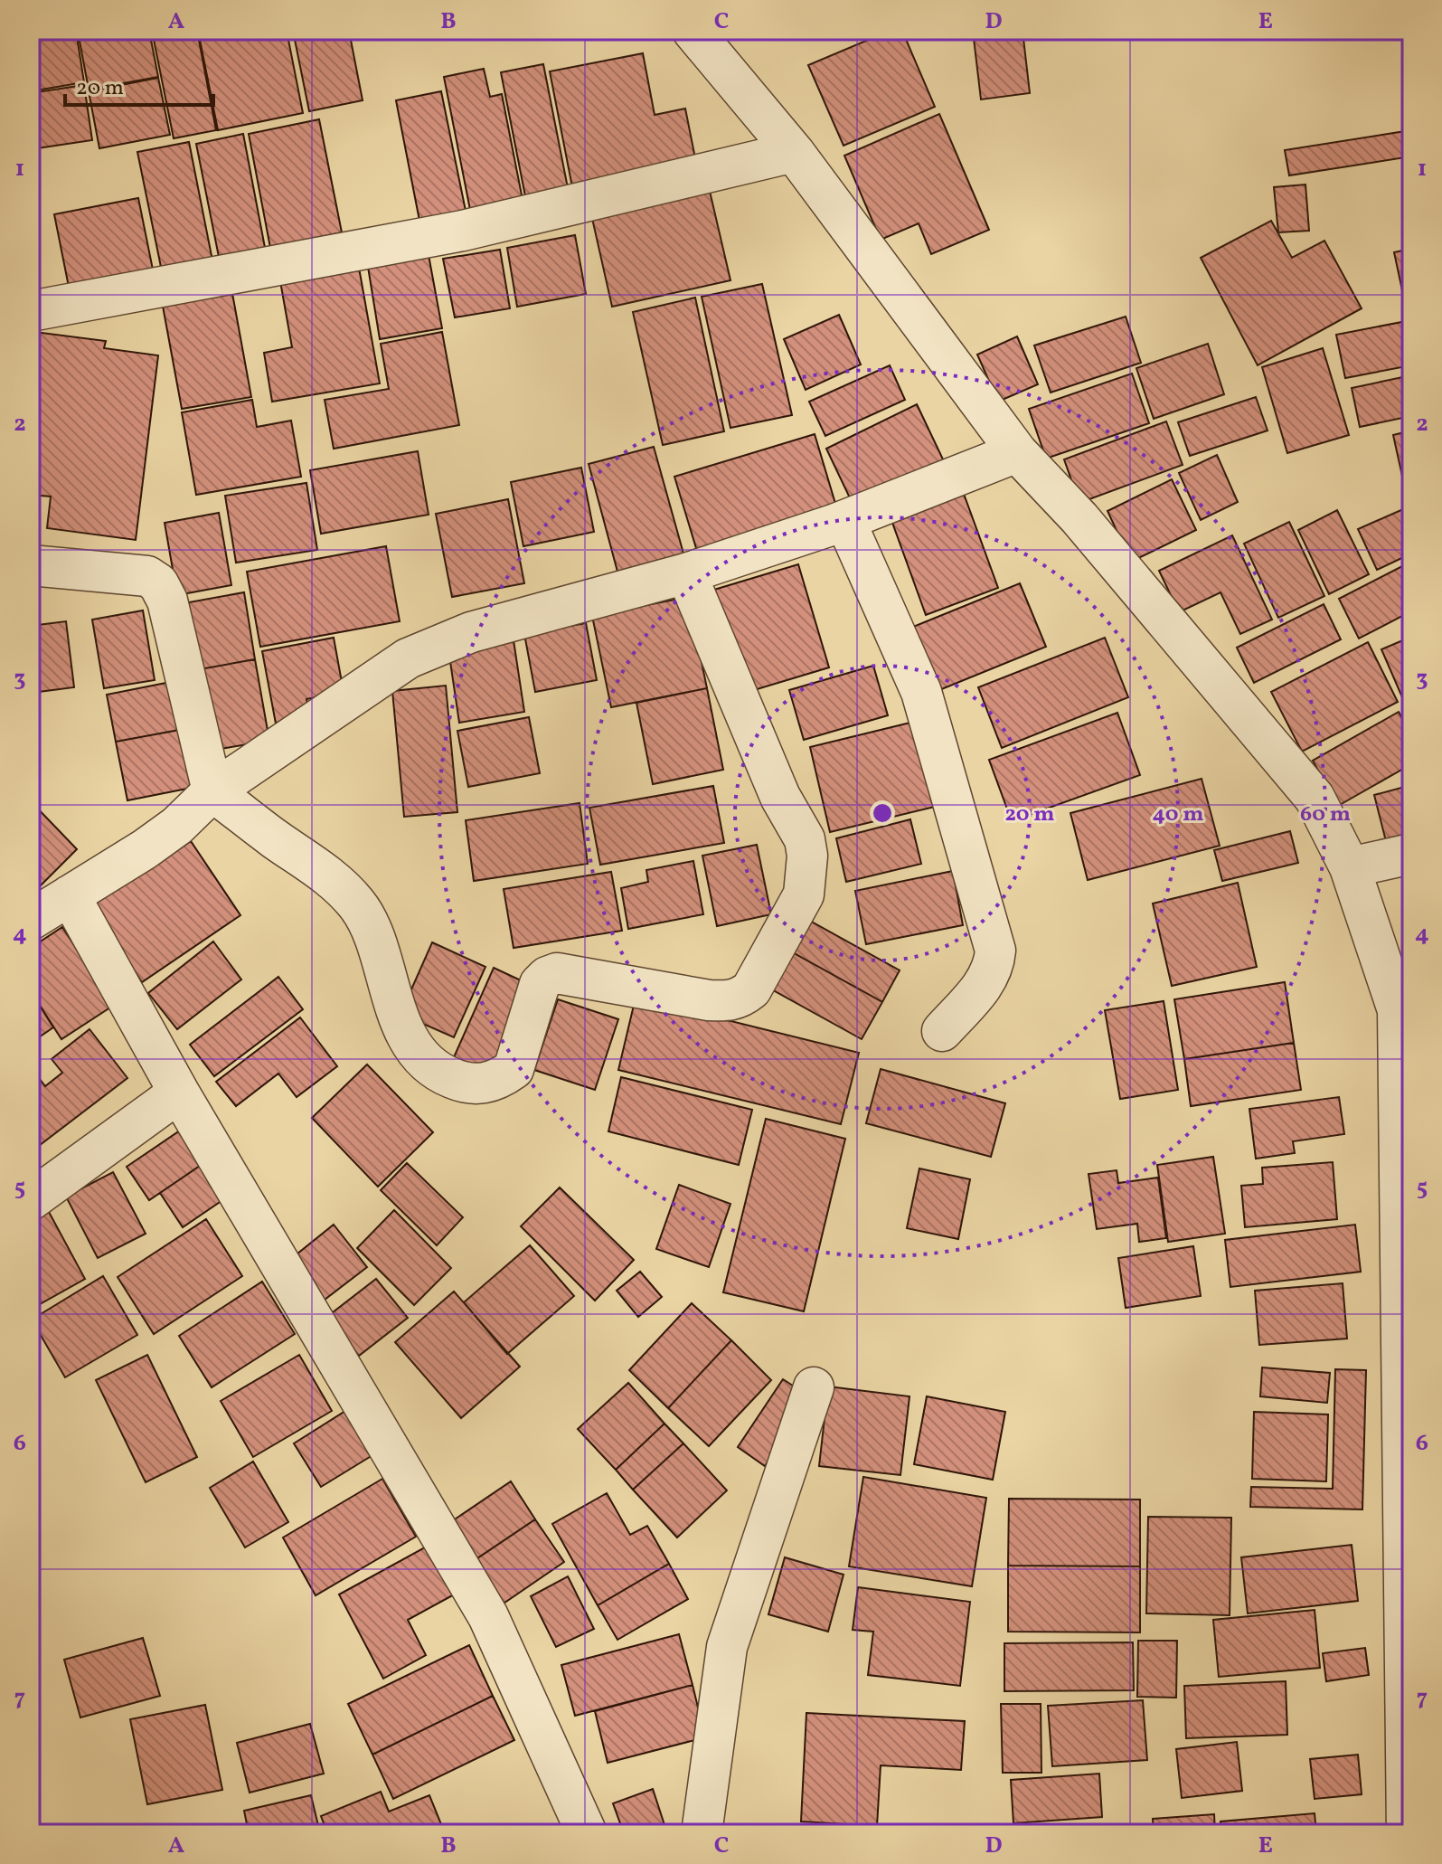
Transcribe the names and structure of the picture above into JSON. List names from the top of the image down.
{
  "scale_bar": "20 m",
  "grid": {
    "columns": [
      "A",
      "B",
      "C",
      "D",
      "E"
    ],
    "rows": [
      "1",
      "2",
      "3",
      "4",
      "5",
      "6",
      "7"
    ]
  },
  "rings": ["20 m", "40 m", "60 m"]
}
